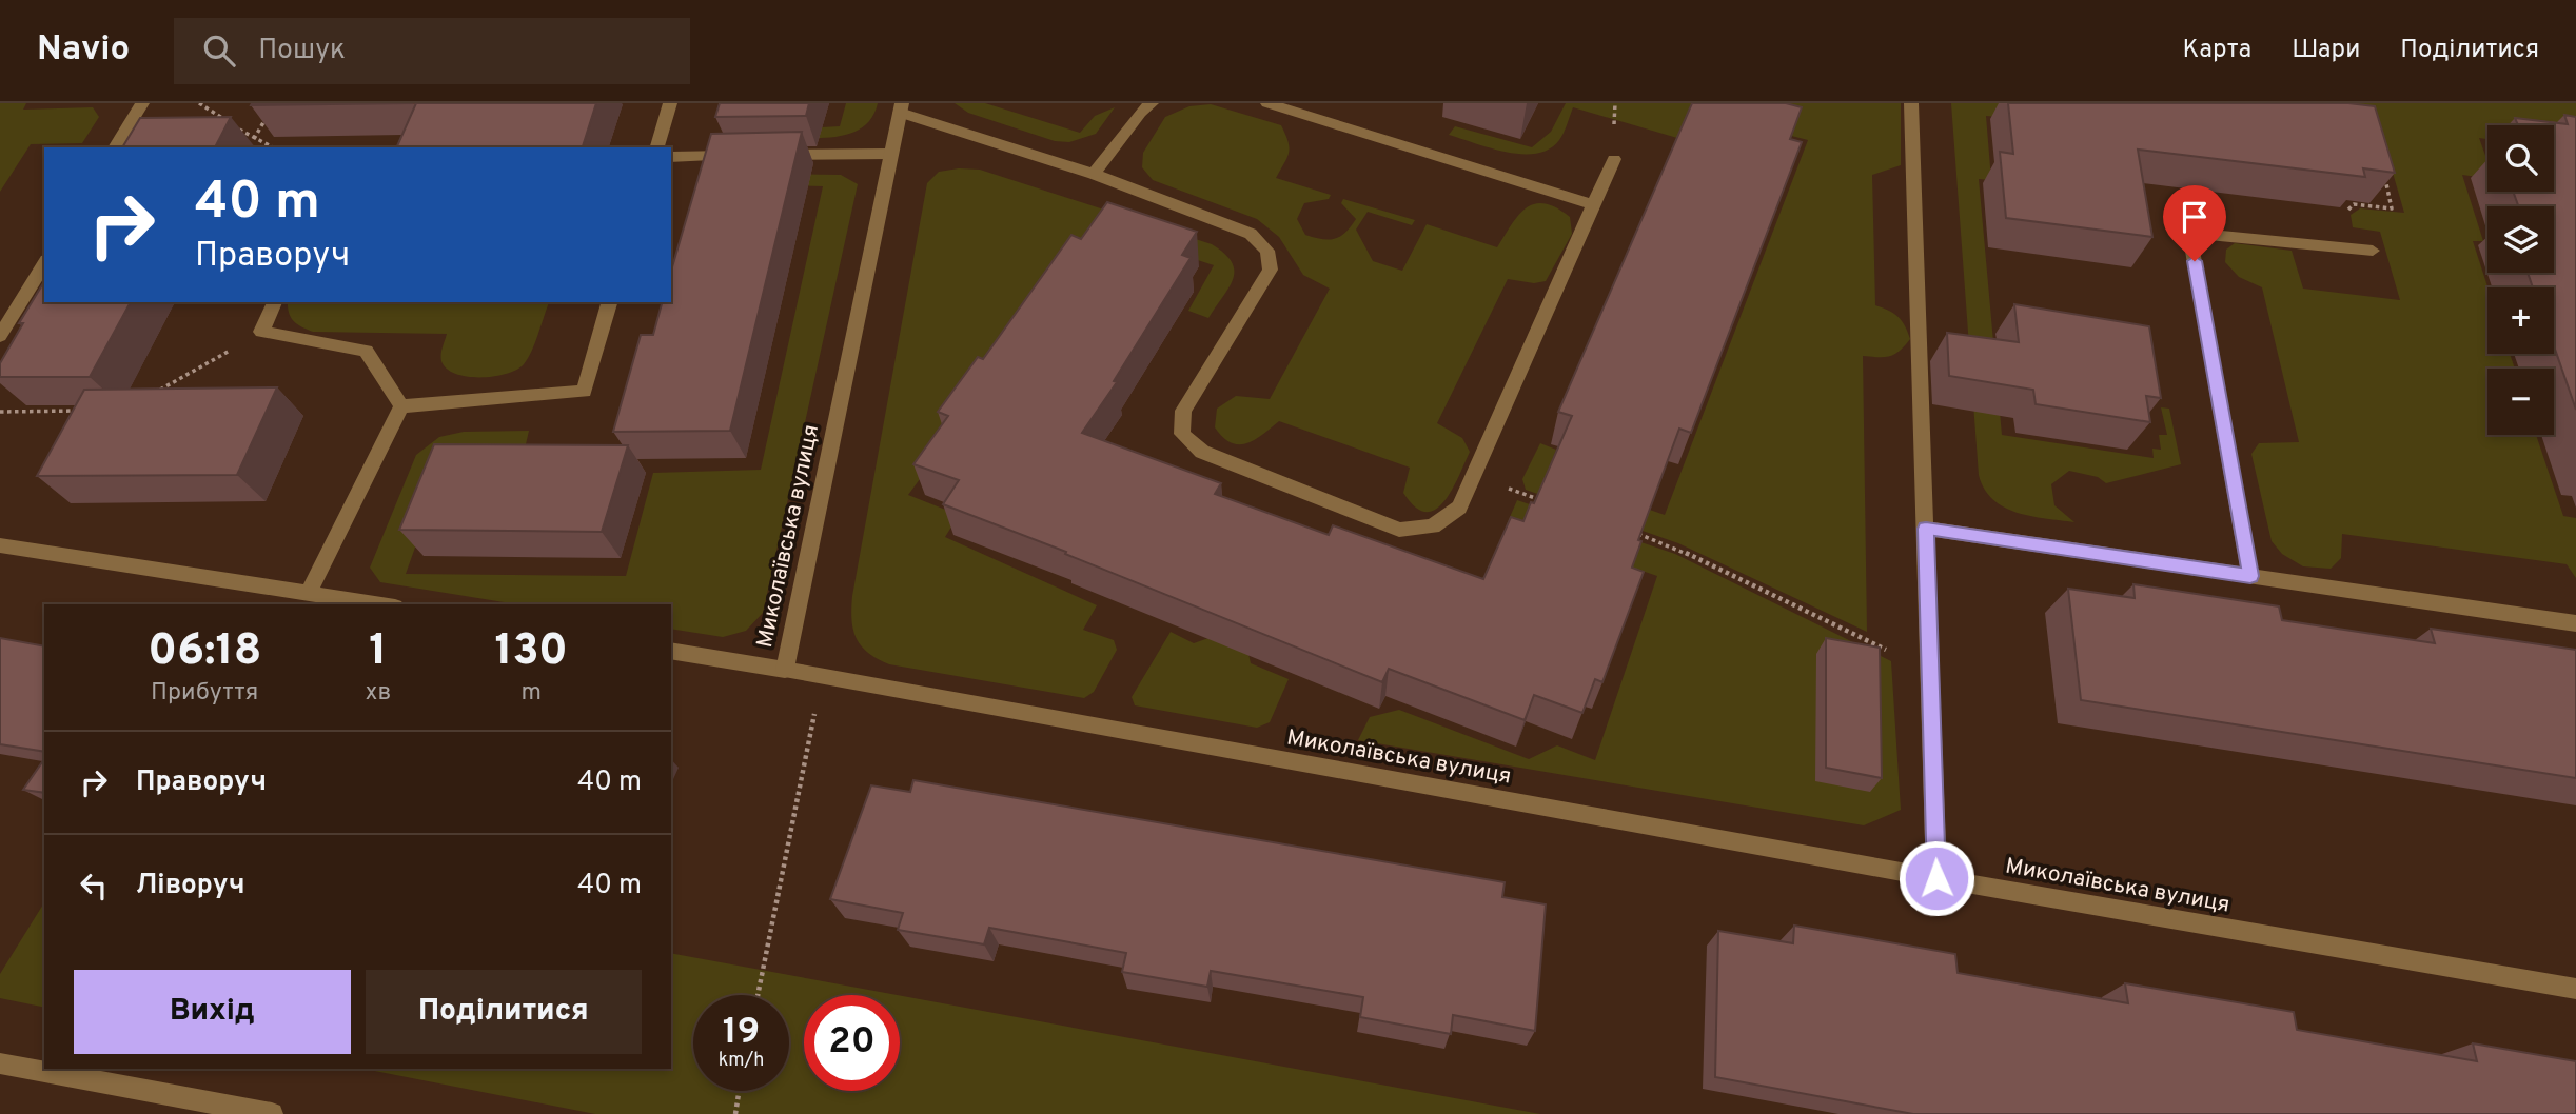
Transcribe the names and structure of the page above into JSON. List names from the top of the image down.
{
  "streets": {
    "street": ["Миколаївська вулиця"]
  },
  "page": {
    "header": "Navio",
    "search": "Пошук",
    "nav": ["Карта", "Шари", "Поділитися"],
    "map_buttons": ["+", "−"],
    "turn": ["40 m", "Праворуч"],
    "eta": [
      "06:18",
      "Прибуття",
      "1",
      "хв",
      "130",
      "m"
    ],
    "list": [
      {
        "name": "Праворуч",
        "value": "40 m"
      },
      {
        "name": "Ліворуч",
        "value": "40 m"
      }
    ],
    "buttons": ["Вихід", "Поділитися"],
    "speed": "19 km/h",
    "limit": "20"
  }
}
